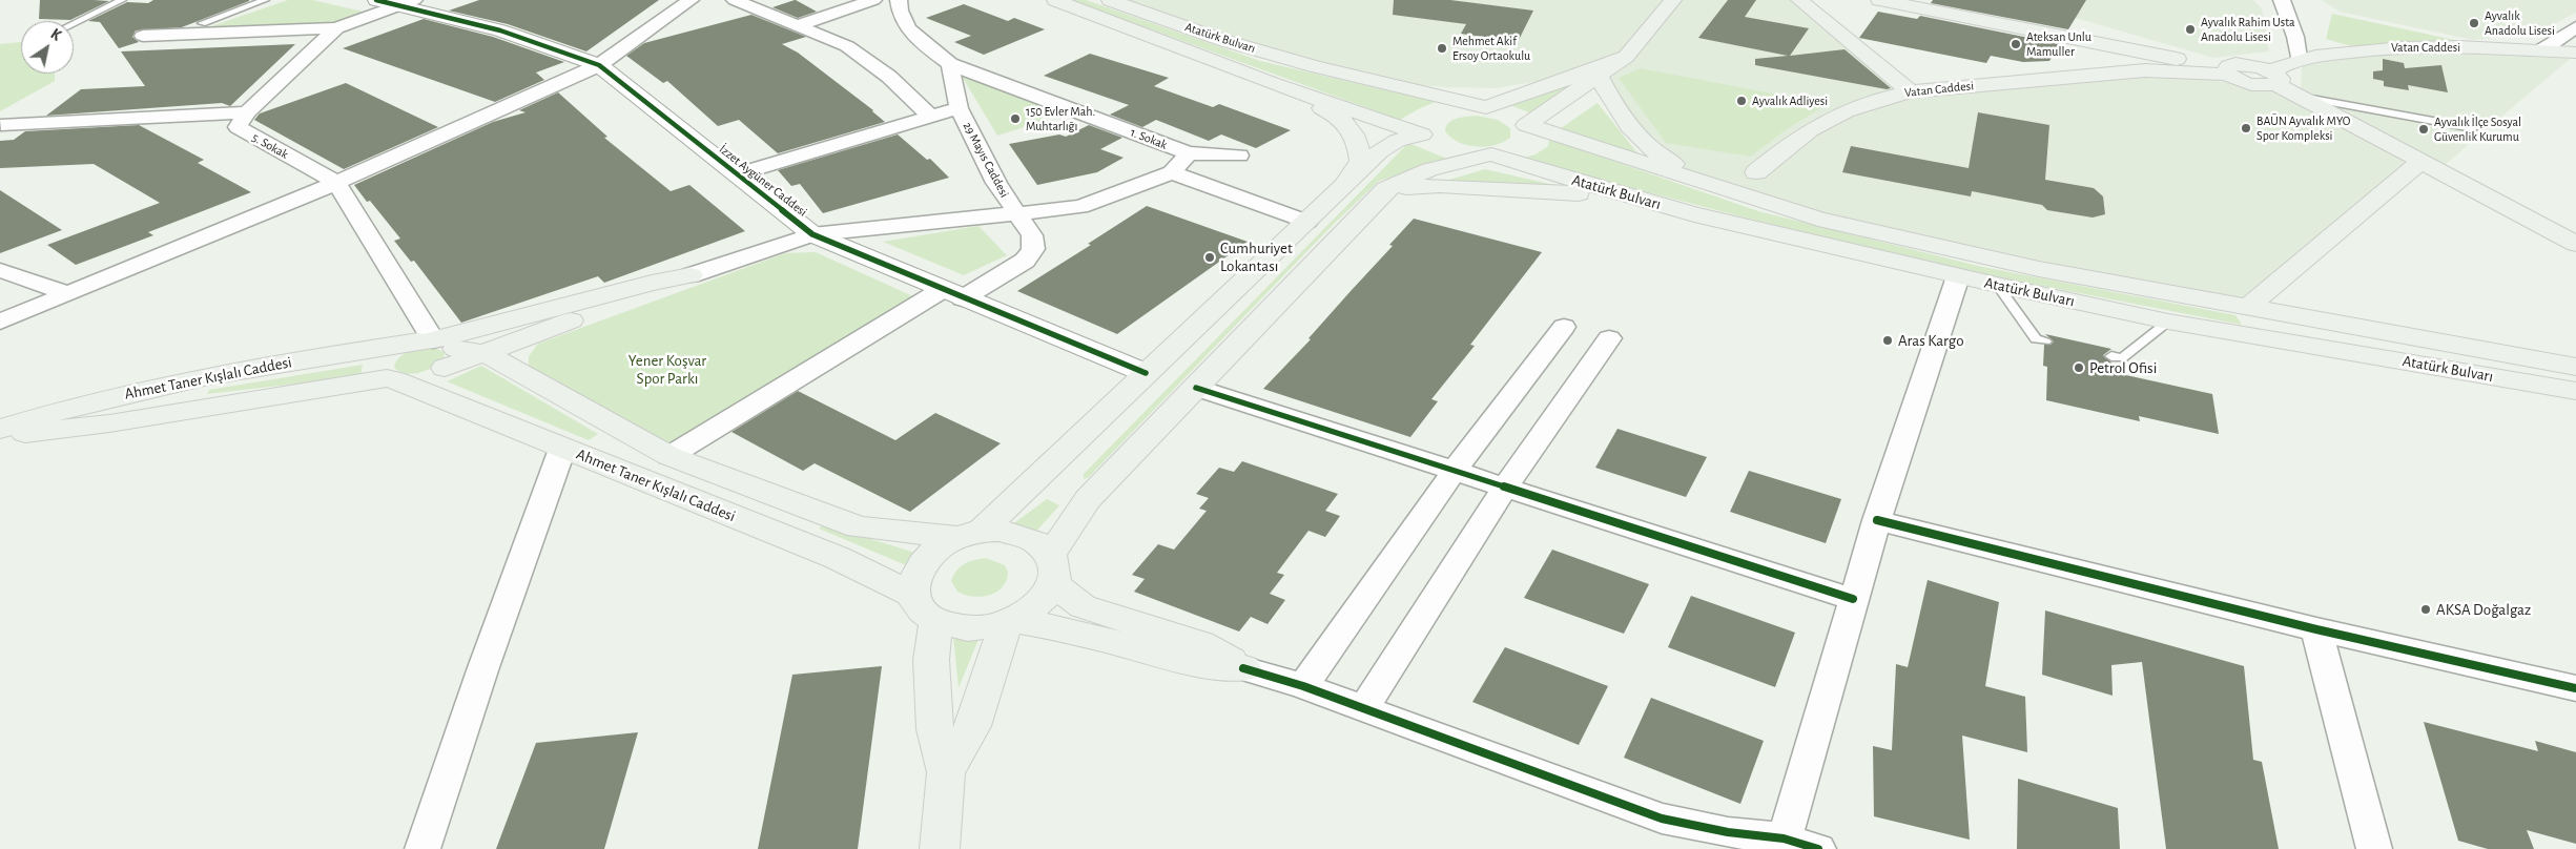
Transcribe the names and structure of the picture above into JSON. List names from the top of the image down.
{
  "streets": {
    "main road": ["Atatürk Bulvarı", "Vatan Caddesi", "Ahmet Taner Kışlalı Caddesi"],
    "street": [
      "1. Sokak",
      "5. Sokak",
      "29 Mayıs Caddesi",
      "İzzet Aygüner Caddesi"
    ]
  },
  "crossings": [
    ["1. Sokak", "29 Mayıs Caddesi"],
    ["5. Sokak", "İzzet Aygüner Caddesi"],
    ["5. Sokak", "Ahmet Taner Kışlalı Caddesi"],
    ["29 Mayıs Caddesi", "İzzet Aygüner Caddesi"]
  ],
  "parks": ["Yener Koşvar Spor Parkı"],
  "places": [
    "Ayvalık Anadolu Lisesi",
    "Ayvalık Rahim Usta Anadolu Lisesi",
    "Ateksan Unlu Mamuller",
    "Mehmet Akif Ersoy Ortaokulu",
    "Ayvalık Adliyesi",
    "150 Evler Mah. Muhtarlığı",
    "BAÜN Ayvalık MYO Spor Kompleksi",
    "Ayvalık İlçe Sosyal Güvenlik Kurumu",
    "Cumhuriyet Lokantası",
    "Aras Kargo",
    "Petrol Ofisi",
    "AKSA Doğalgaz"
  ],
  "north": "top right"
}
